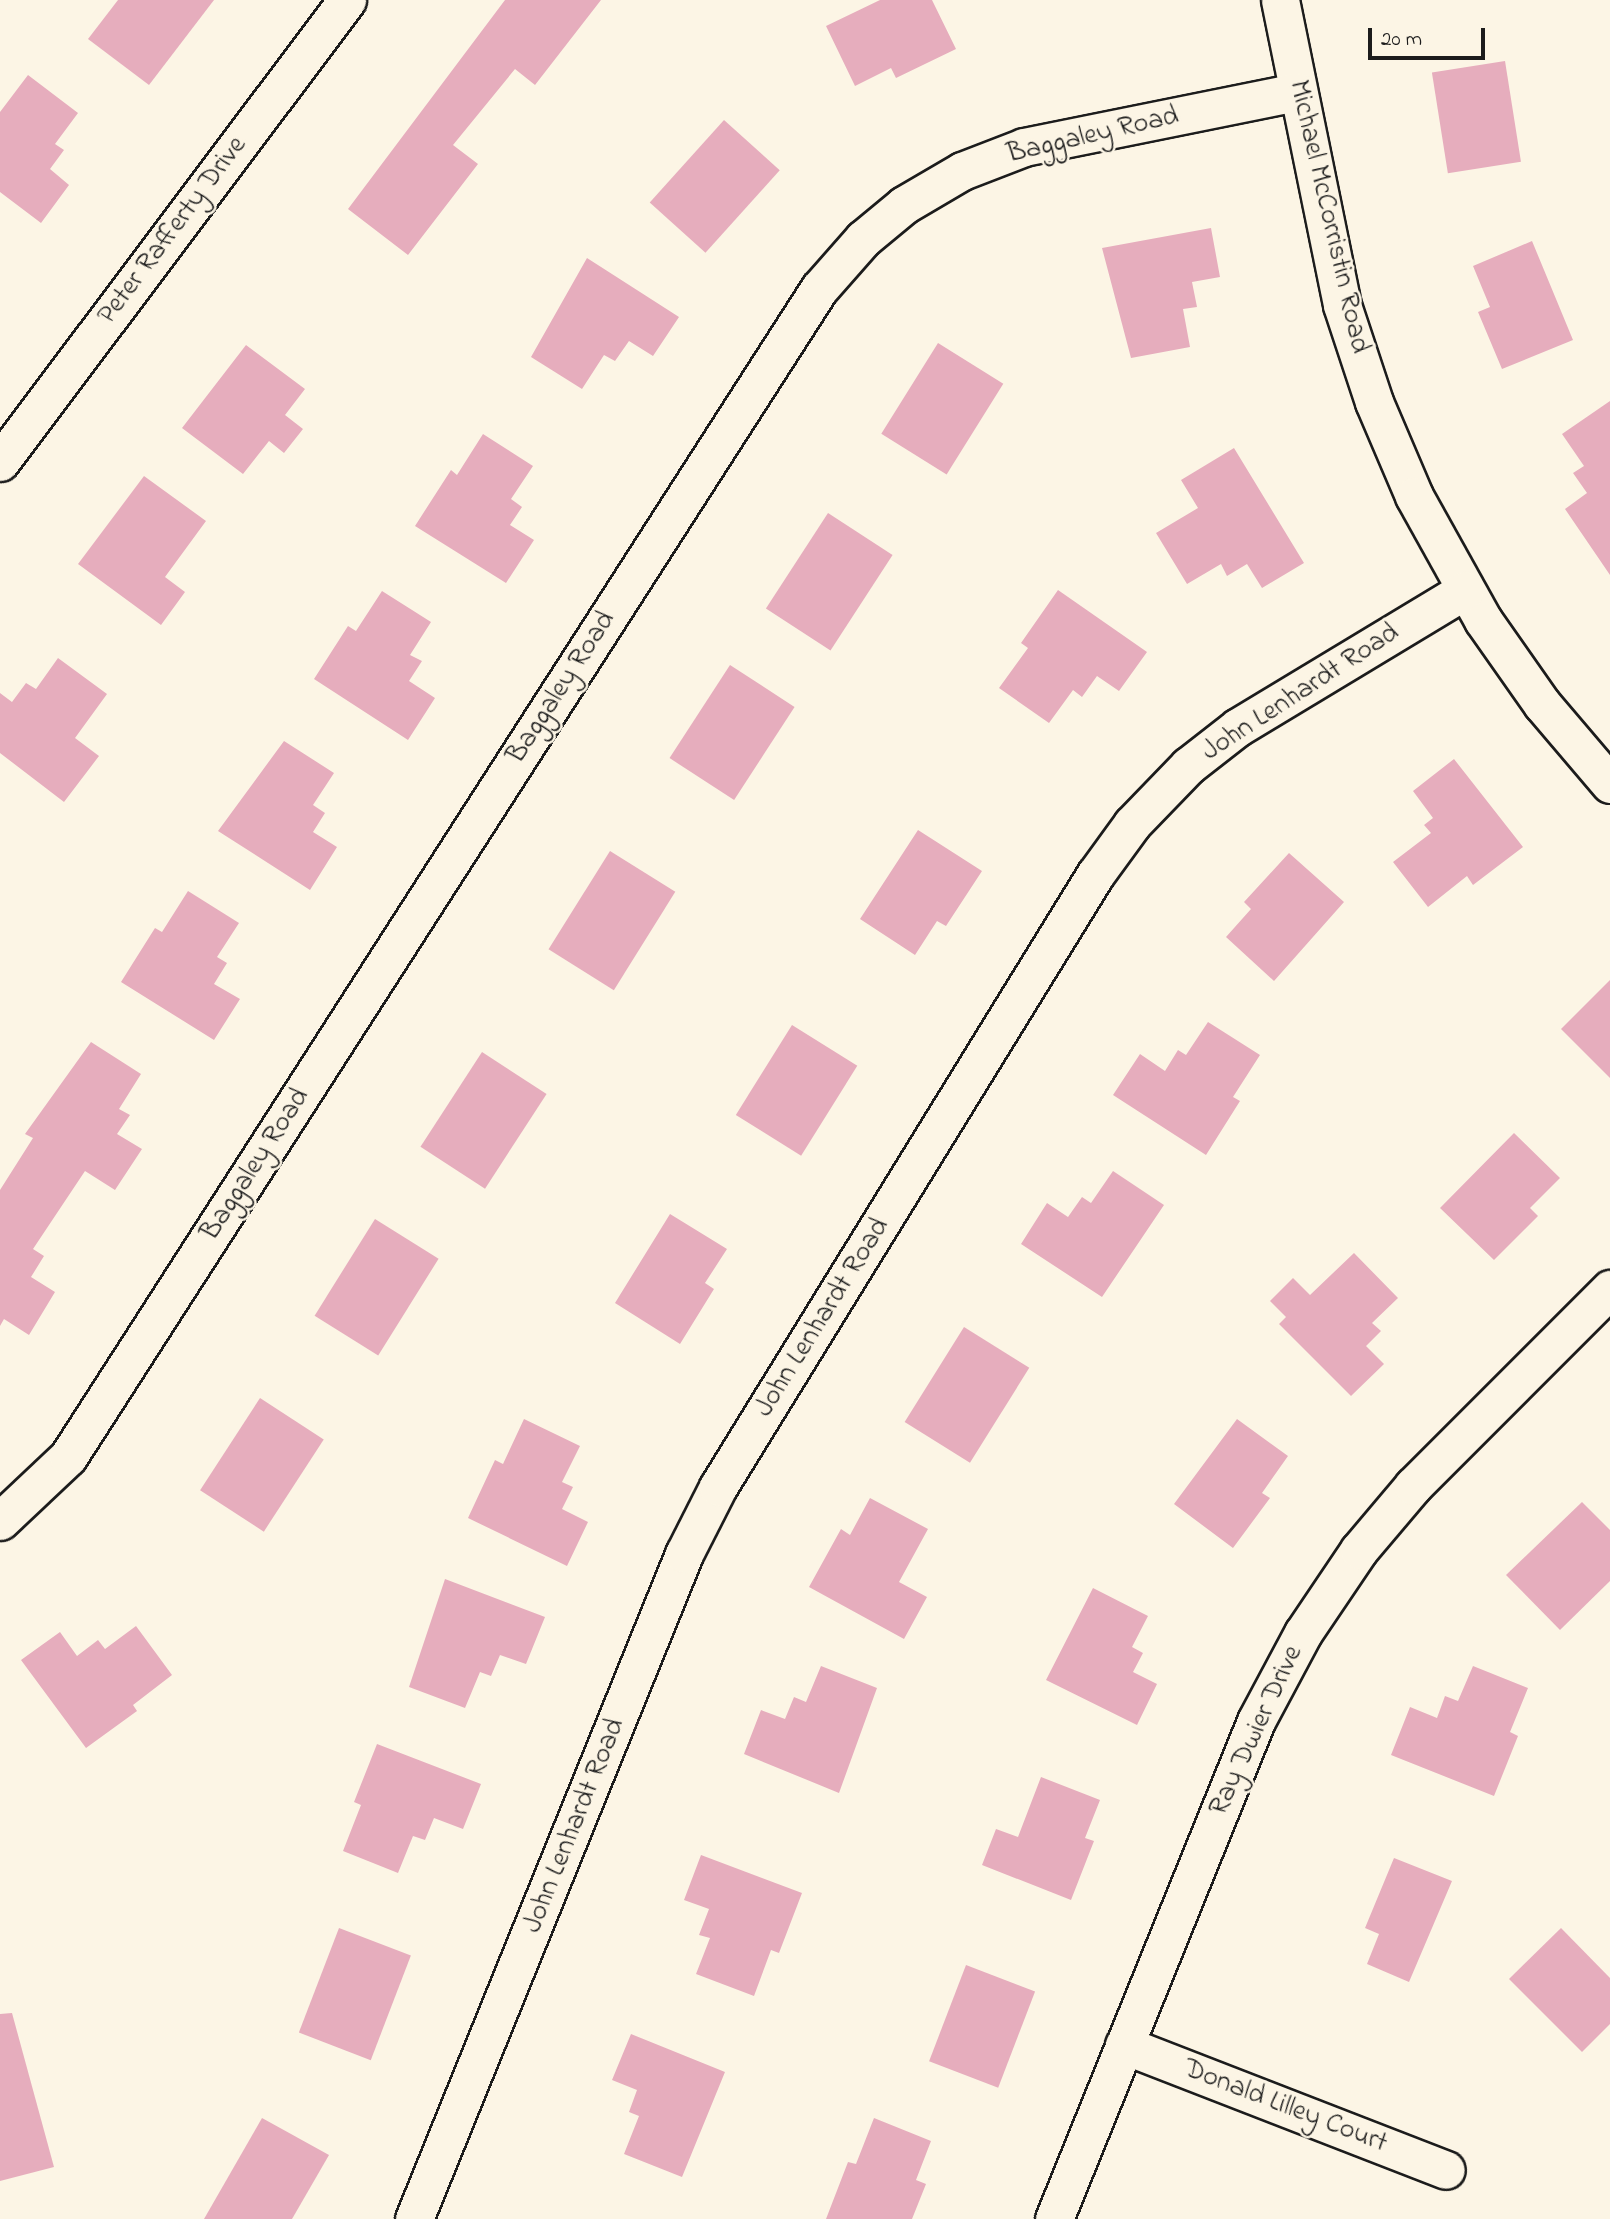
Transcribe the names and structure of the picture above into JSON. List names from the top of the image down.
{
  "streets": {
    "street": [
      "Baggaley Road",
      "Michael McCorristin Road",
      "Peter Rafferty Drive",
      "John Lenhardt Road",
      "Ray Dwier Drive",
      "Donald Lilley Court"
    ]
  },
  "crossings": [
    ["Baggaley Road", "Michael McCorristin Road"],
    ["Michael McCorristin Road", "John Lenhardt Road"],
    ["Ray Dwier Drive", "Donald Lilley Court"]
  ],
  "scale_bar": "20 m"
}
